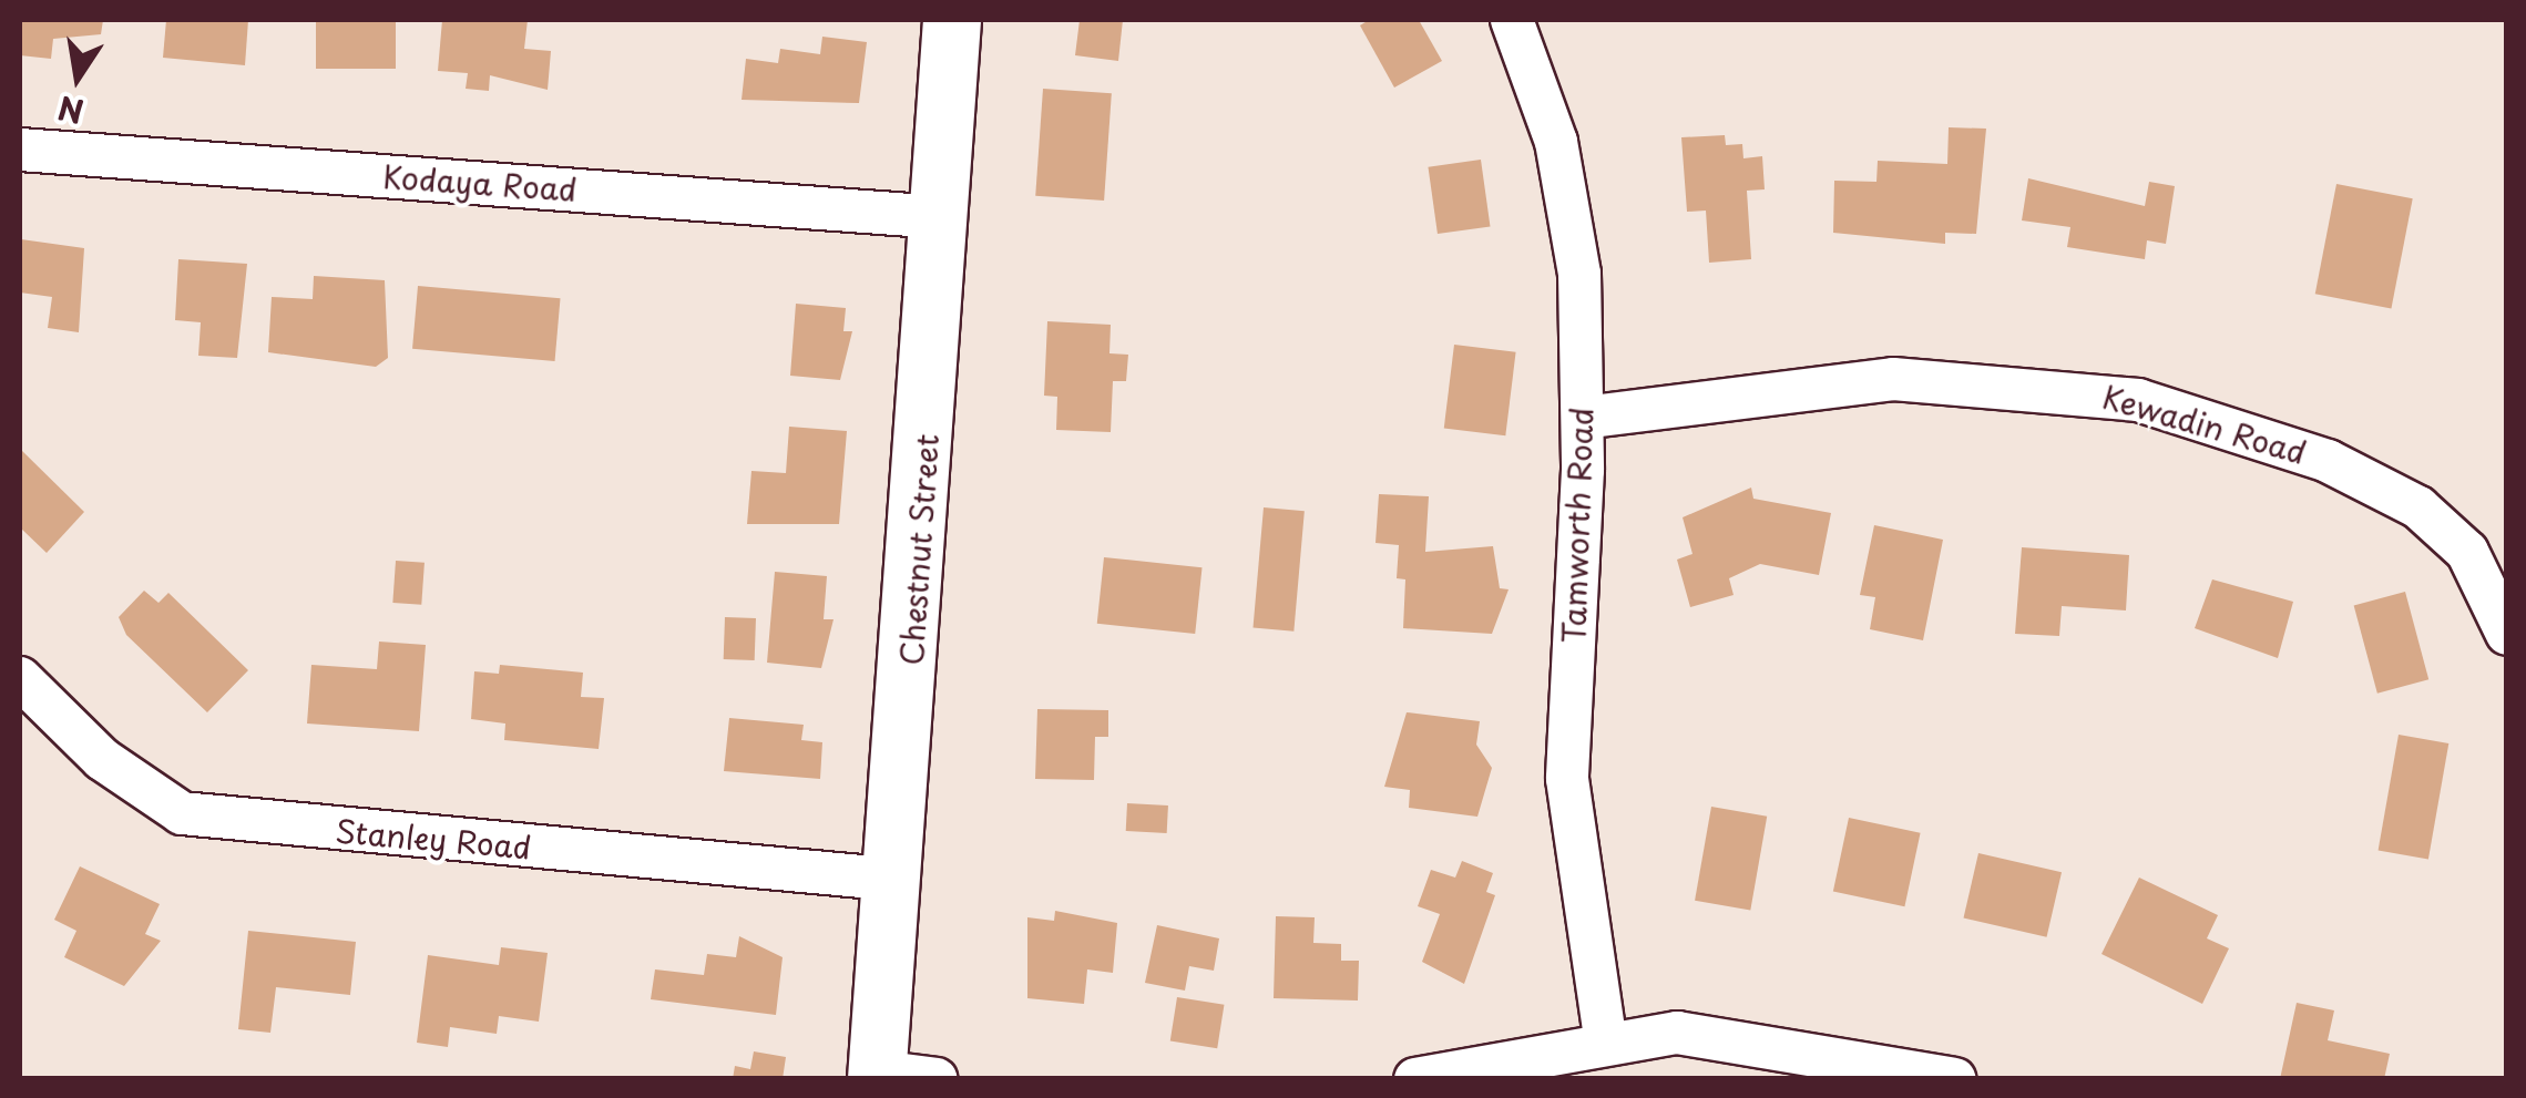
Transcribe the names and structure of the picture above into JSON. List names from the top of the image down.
{
  "streets": {
    "main road": ["Chestnut Street"],
    "street": [
      "Kodaya Road",
      "Kewadin Road",
      "Tamworth Road",
      "Stanley Road"
    ]
  },
  "crossings": [
    ["Kodaya Road", "Chestnut Street"],
    ["Kewadin Road", "Tamworth Road"],
    ["Chestnut Street", "Stanley Road"]
  ],
  "north": "bottom"
}
